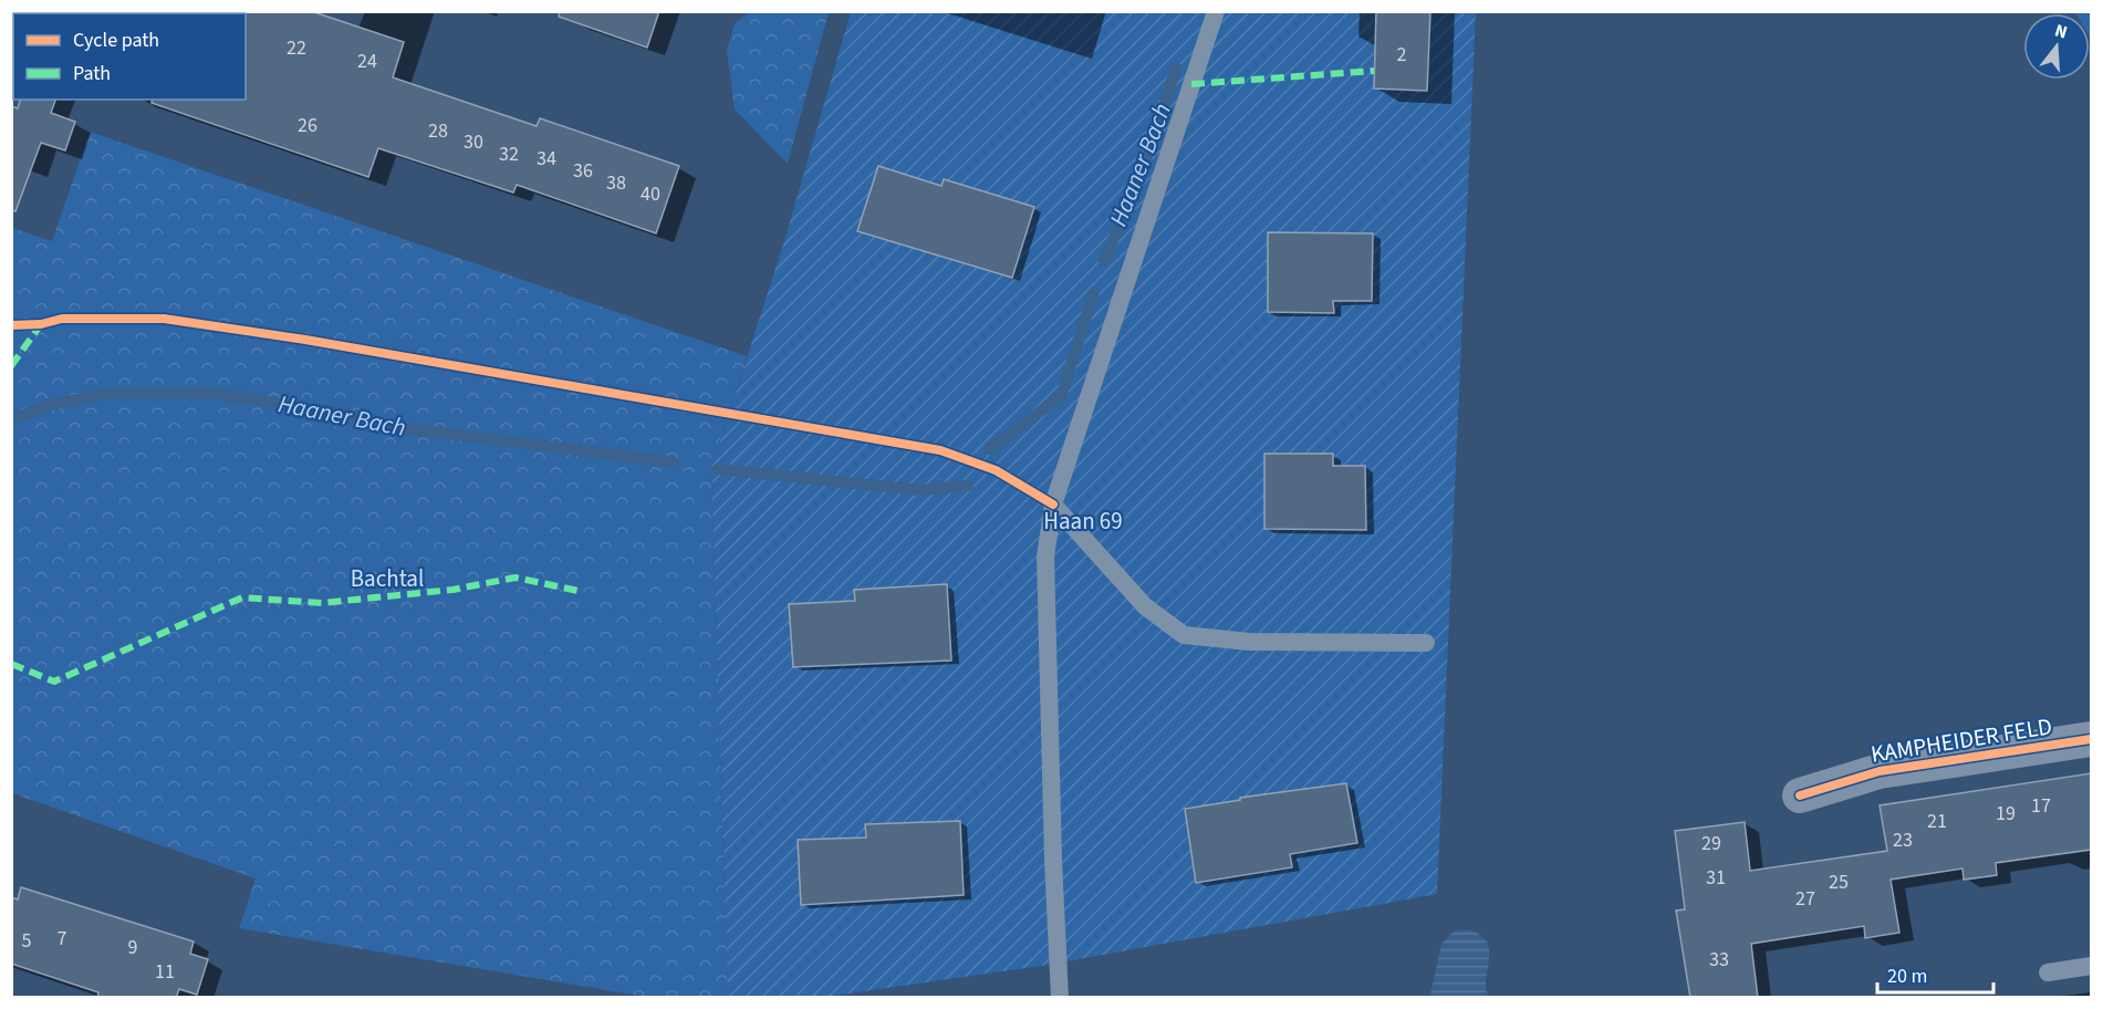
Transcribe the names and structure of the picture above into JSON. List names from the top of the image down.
{
  "streets": {
    "street": ["KAMPHEIDER FELD"]
  },
  "water": ["Haaner Bach"],
  "parks": ["Haan 69", "Bachtal"],
  "house_numbers": [
    "22",
    "2",
    "24",
    "26",
    "28",
    "30",
    "32",
    "34",
    "36",
    "38",
    "40",
    "17",
    "19",
    "21",
    "23",
    "29",
    "31",
    "25",
    "27",
    "7",
    "5",
    "9",
    "33",
    "11"
  ],
  "legend": ["Cycle path", "Path"],
  "scale_bar": "20 m",
  "north": "top"
}
